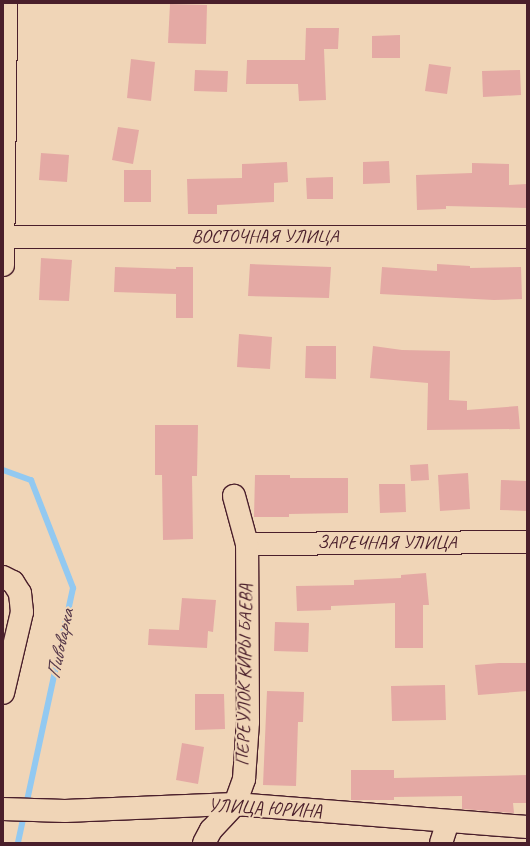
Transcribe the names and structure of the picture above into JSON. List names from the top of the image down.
{
  "streets": {
    "street": [
      "ВОСТОЧНАЯ УЛИЦА",
      "ЗАРЕЧНАЯ УЛИЦА",
      "ПЕРЕУЛОК КИРЫ БАЕВА",
      "УЛИЦА ЮРИНА"
    ]
  },
  "crossings": [
    ["ЗАРЕЧНАЯ УЛИЦА", "ПЕРЕУЛОК КИРЫ БАЕВА"],
    ["ПЕРЕУЛОК КИРЫ БАЕВА", "УЛИЦА ЮРИНА"]
  ],
  "water": ["Пивоварка"]
}
